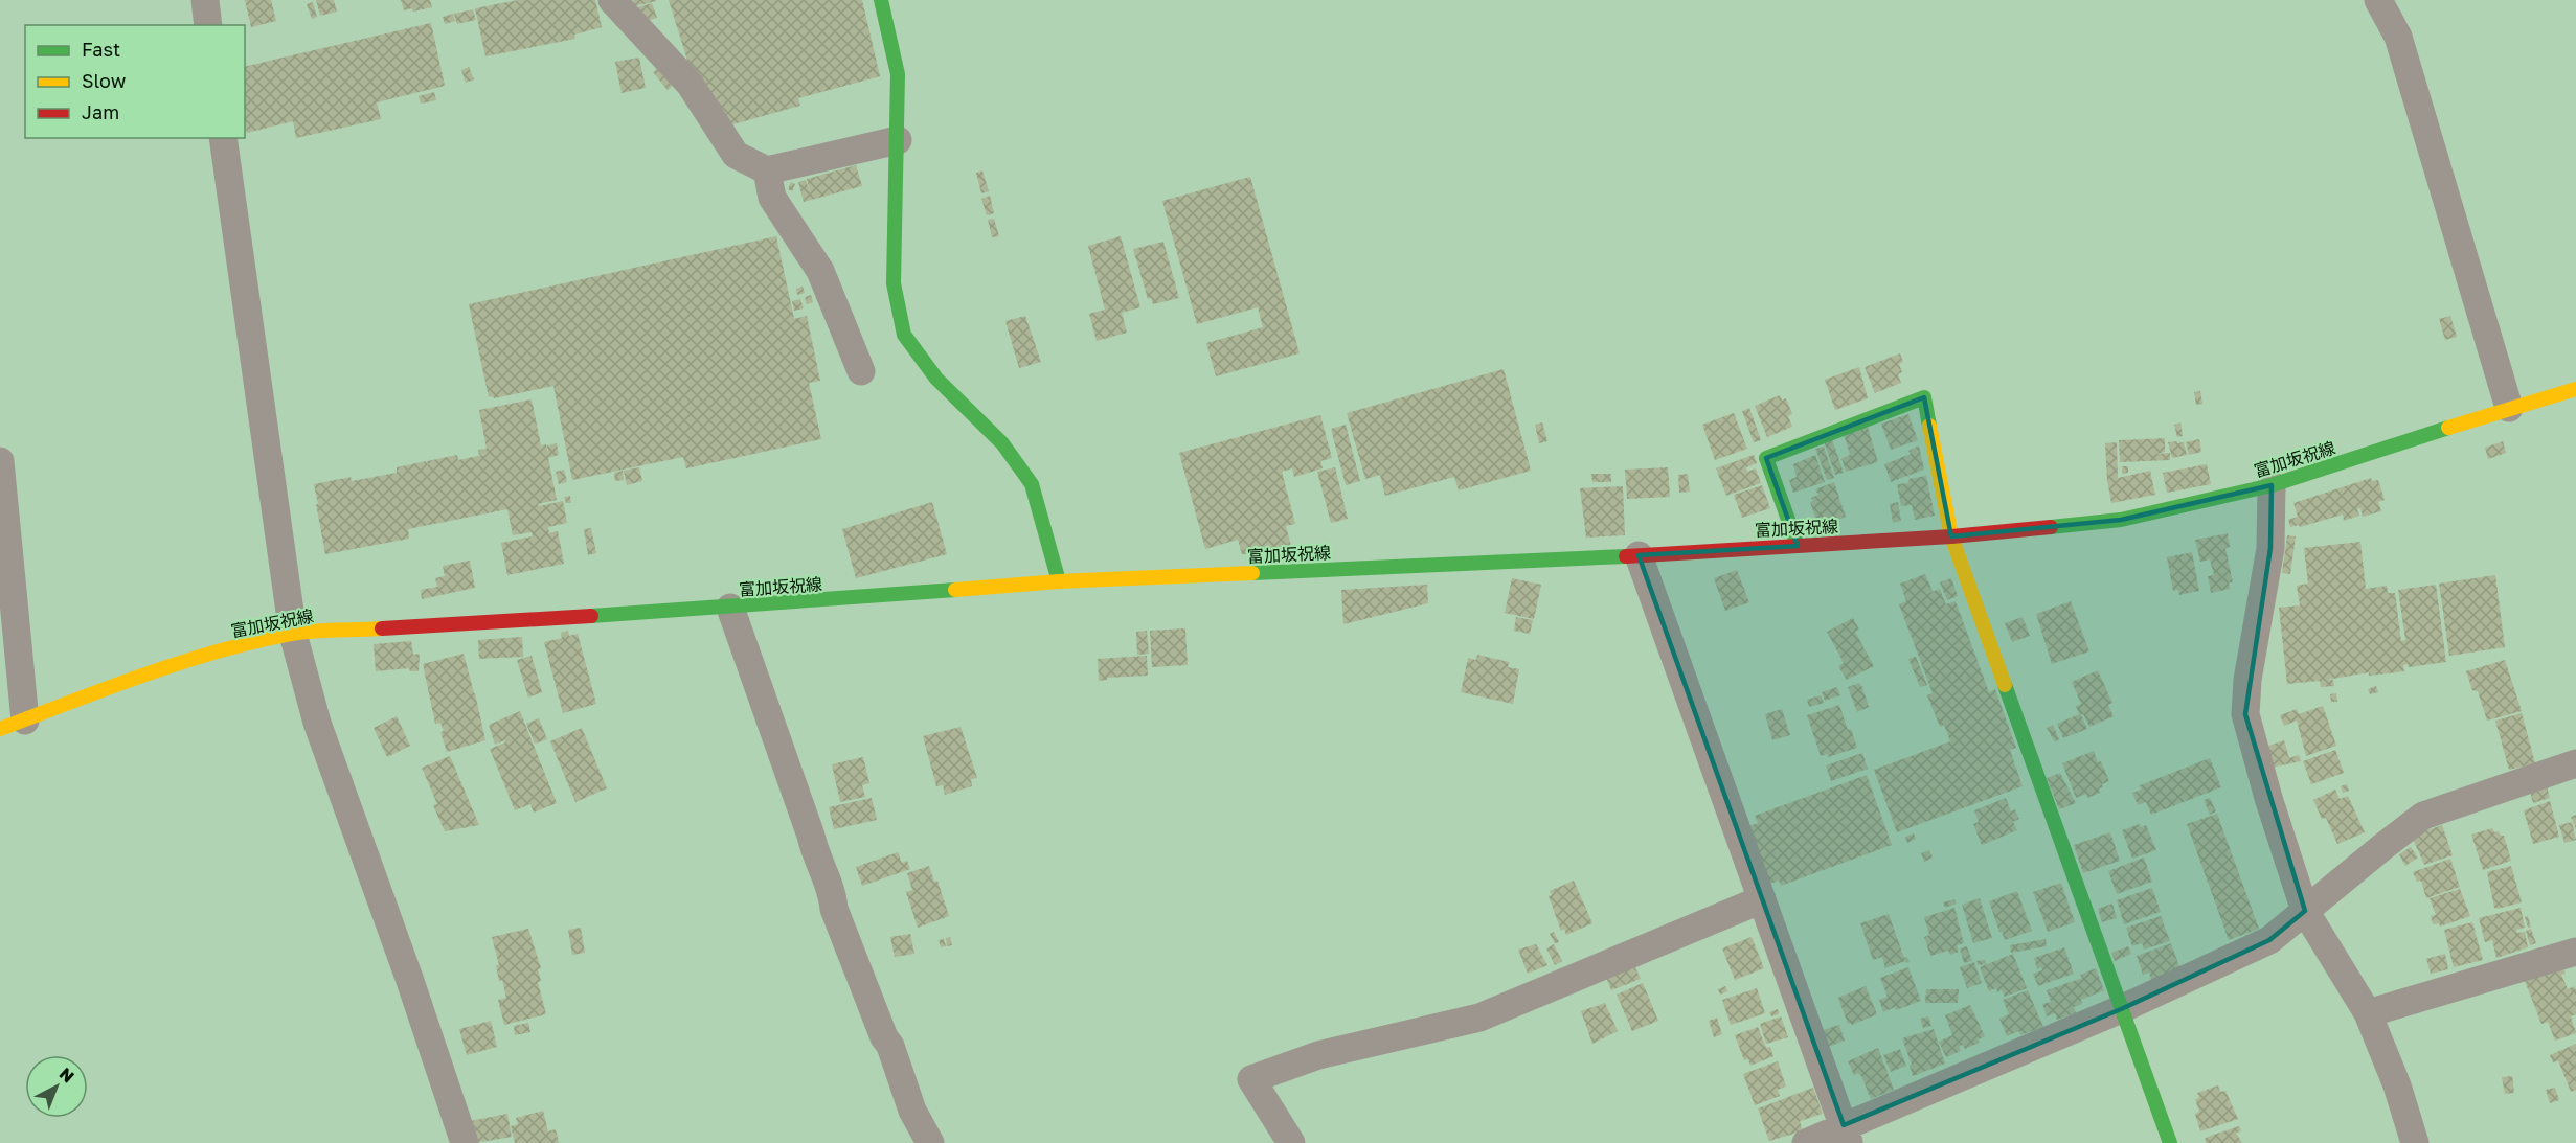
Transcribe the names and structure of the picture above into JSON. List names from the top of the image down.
{
  "streets": {
    "main road": ["富加坂祝線"]
  },
  "legend": ["Fast", "Slow", "Jam"],
  "north": "top right"
}
